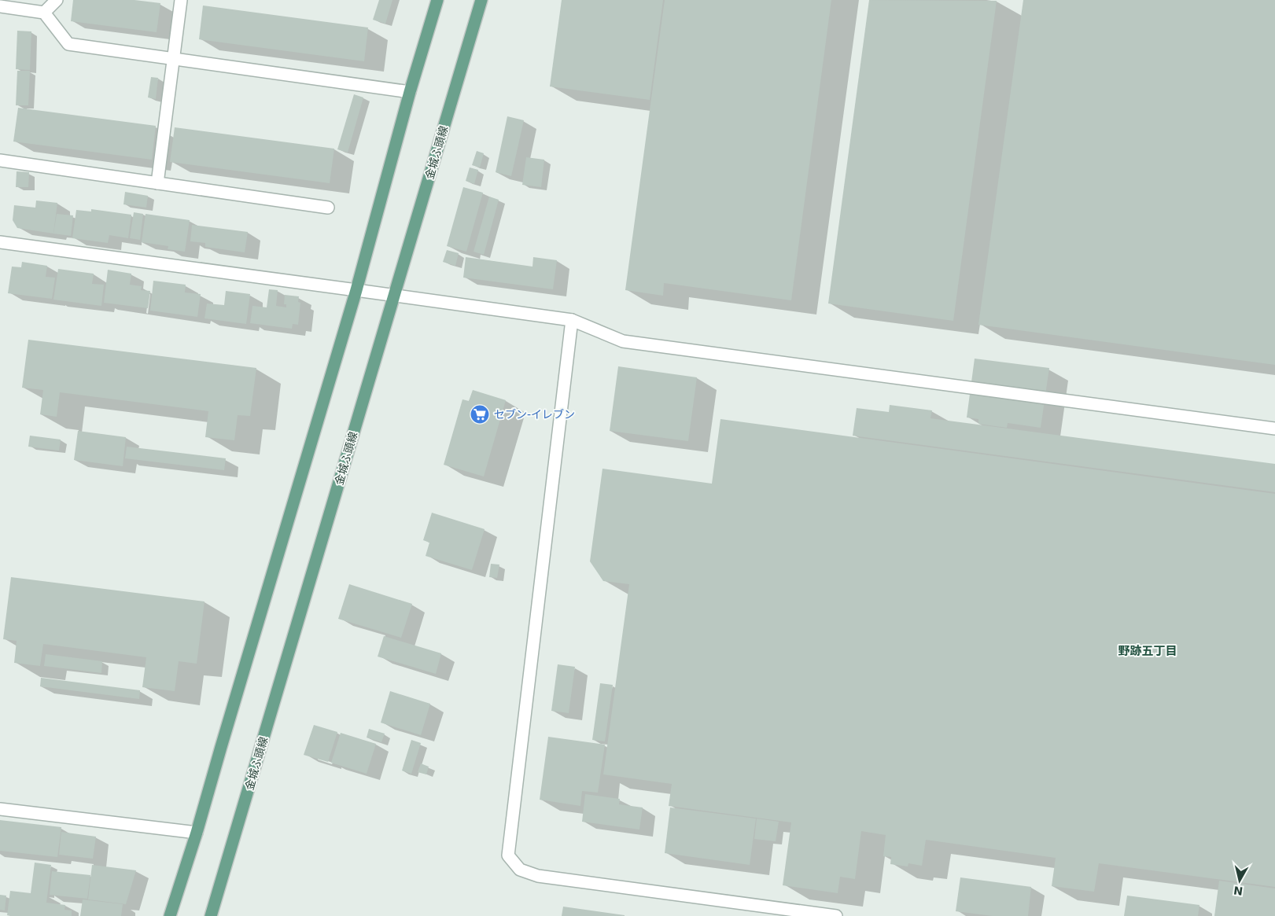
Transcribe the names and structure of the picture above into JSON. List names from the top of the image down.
{
  "streets": {
    "main road": ["金城ふ頭線"]
  },
  "districts": ["野跡五丁目"],
  "places": {
    "supermarket": ["セブン-イレブン"]
  },
  "north": "bottom"
}
